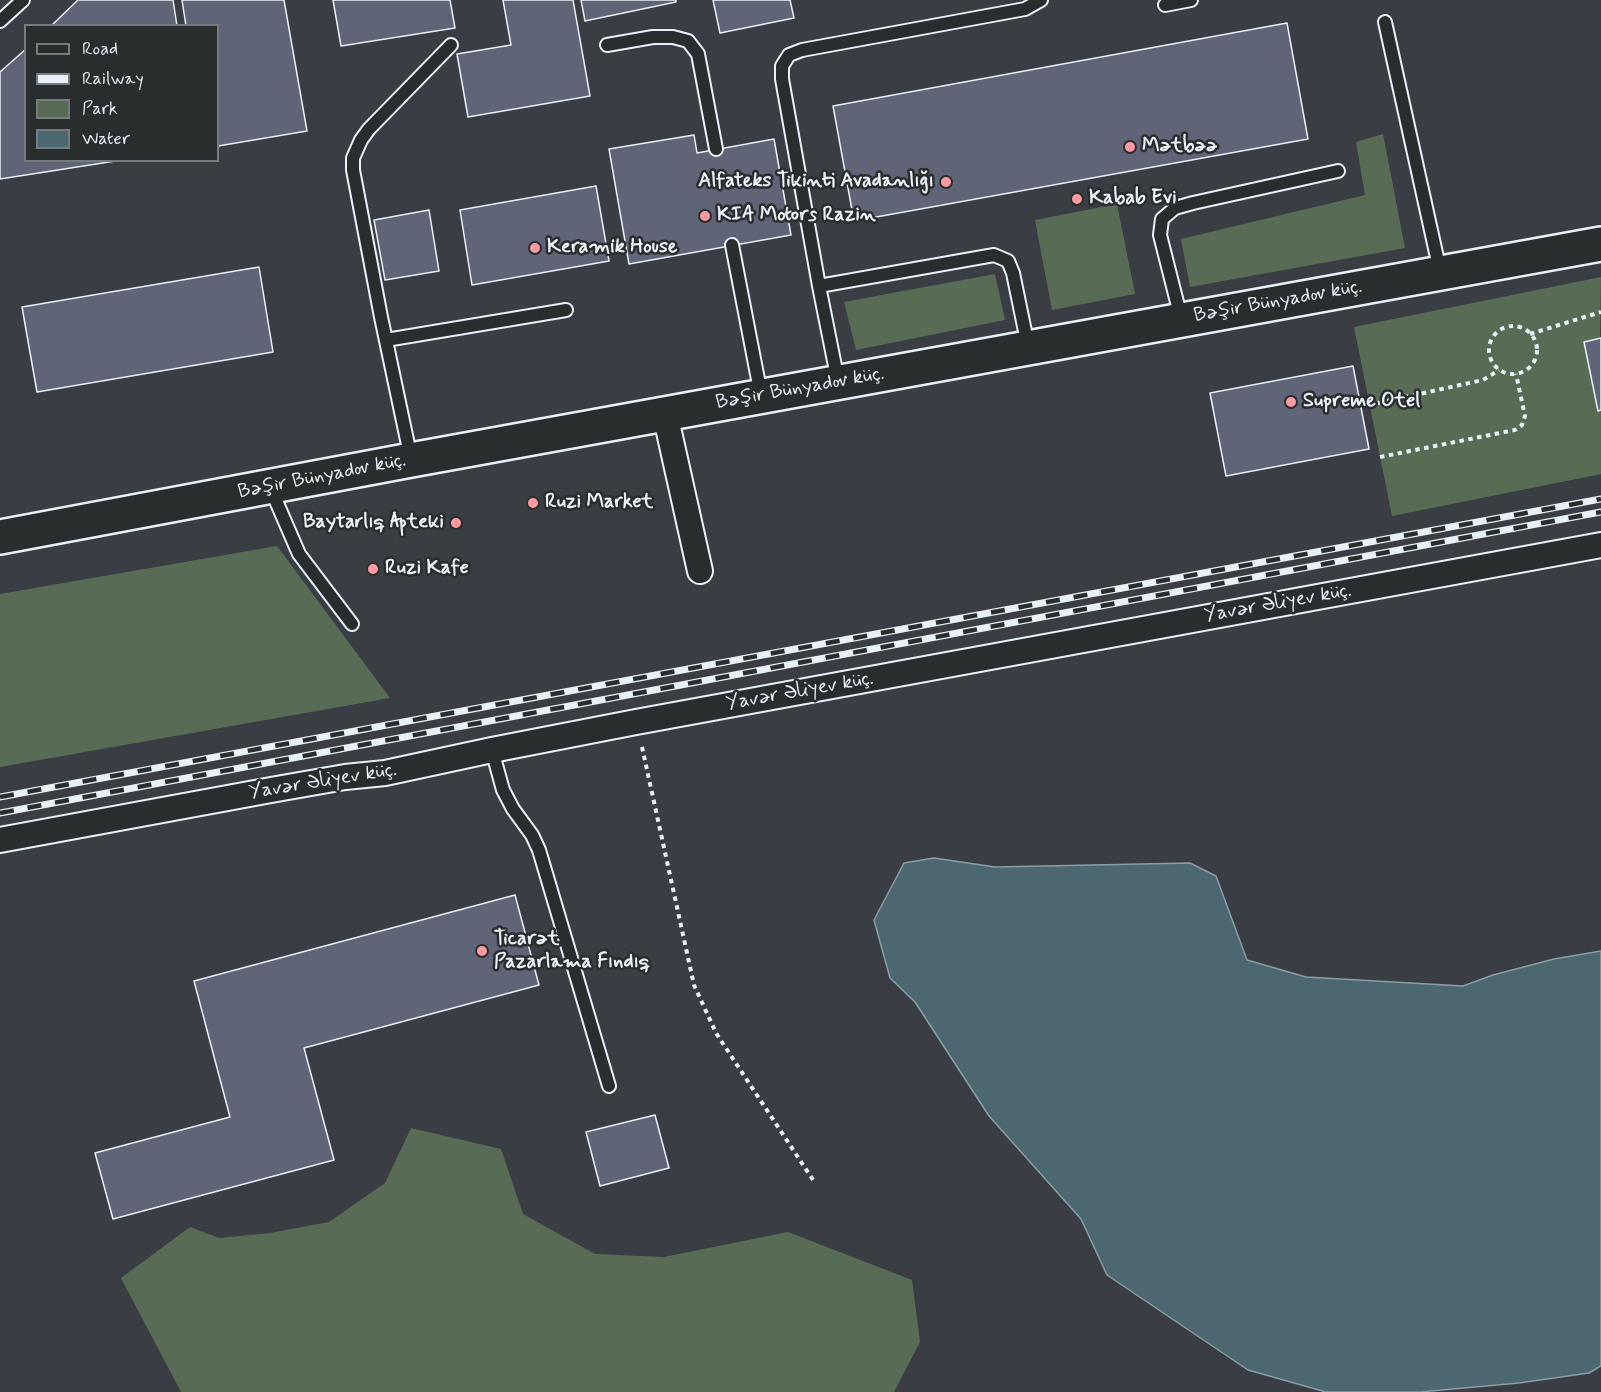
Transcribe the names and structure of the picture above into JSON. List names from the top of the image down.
{
  "streets": {
    "street": ["Bəşir Bünyadov küç.", "Yavər Əliyev küç."]
  },
  "places": [
    "Mətbəə",
    "Alfateks Tikinti Avadanlığı",
    "Kabab Evi",
    "KIA Motors Razin",
    "Keramik House",
    "Supreme Otel",
    "Ruzi Market",
    "Baytarlıq Apteki",
    "Ruzi Kafe",
    "Ticarət Pazarlama Fındıq"
  ],
  "legend": [
    "Road",
    "Railway",
    "Park",
    "Water"
  ]
}
